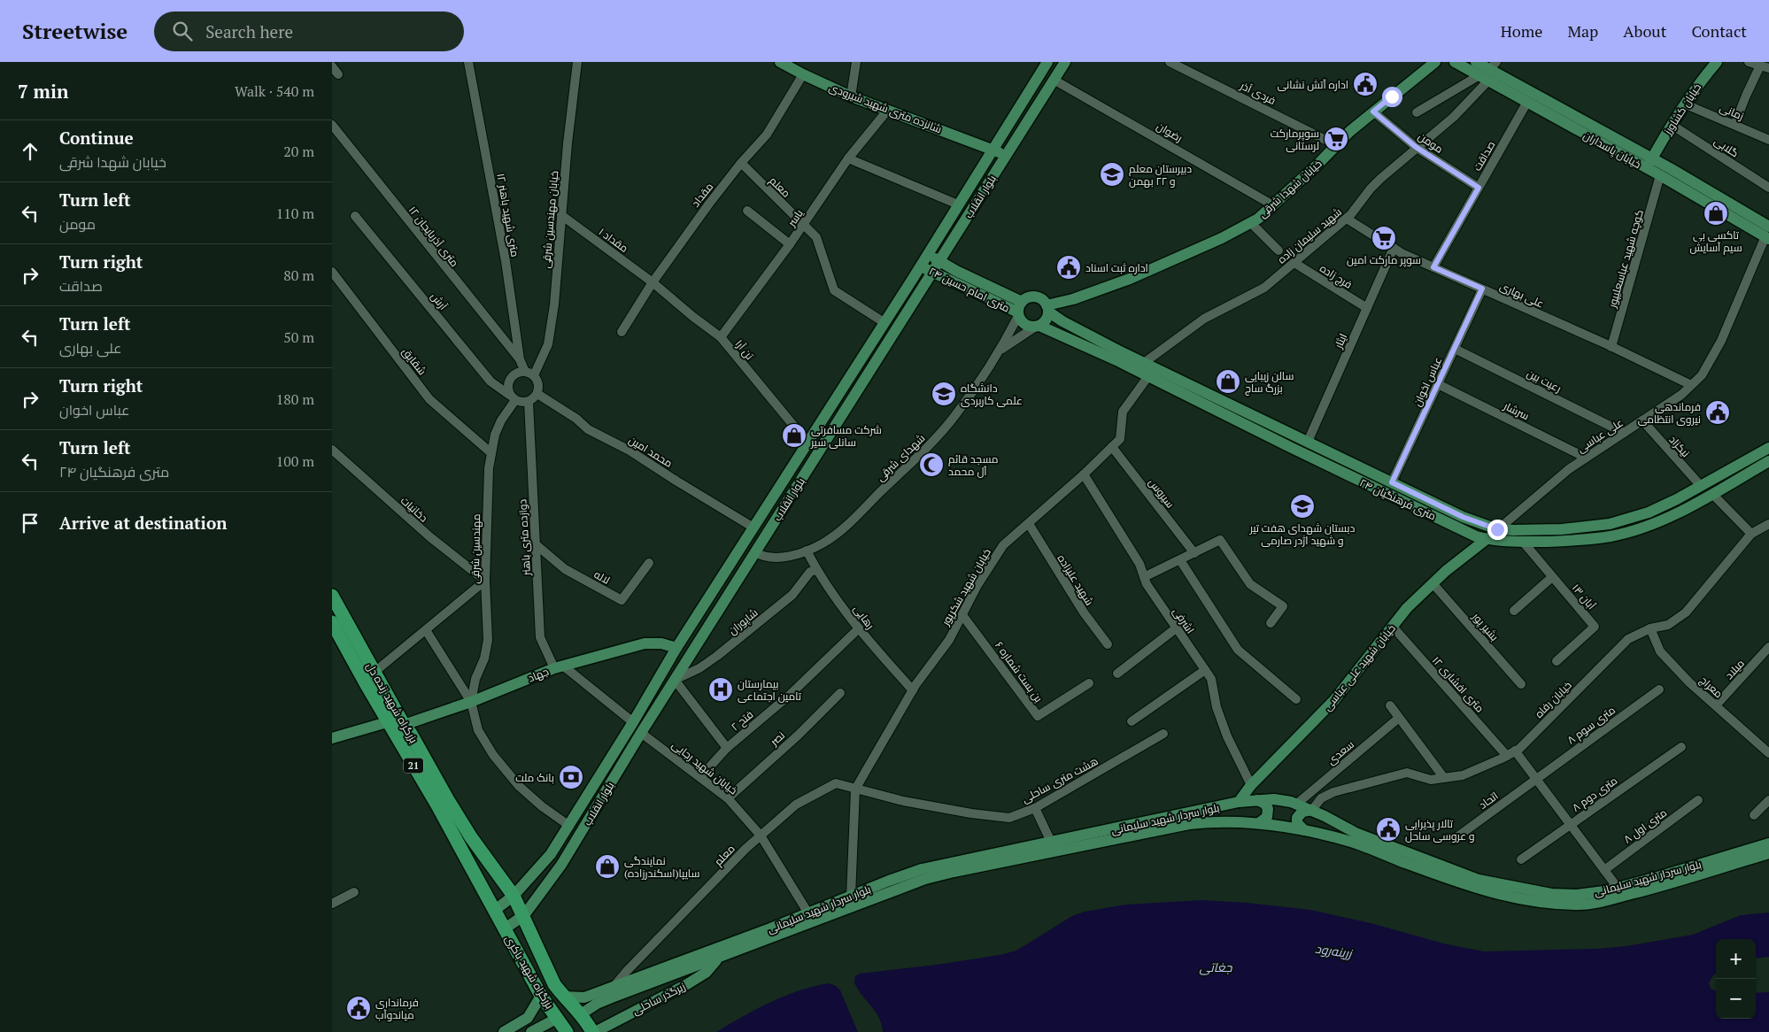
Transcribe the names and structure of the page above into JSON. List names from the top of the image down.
{
  "streets": {
    "highway": ["بزرگراه شهید زنده دل", "21", "بزرگراه شهید باکری"],
    "main road": [
      "شانزده متری شهید شیرودی",
      "خیابان کشاورز",
      "خیابان پاسداران",
      "خیابان شهدا شرقی",
      "بلوار انقلاب",
      "۲۴ متری امام حسین",
      "۲۴ متری فرهنگیان",
      "خیابان شهید علی عباسی",
      "جهاد",
      "بلوار سردار شهید سلیمانی",
      "زیرگذر ساحلی"
    ],
    "street": [
      "فردی آذر",
      "زمانی",
      "رضوان",
      "مومن",
      "گلابی",
      "صداقت",
      "معلم",
      "مقداد",
      "۱۲ متری شهید باهنر",
      "یاسر",
      "خیابان مهندسین شرقی",
      "شهید سلیمان زاده",
      "۱۲ متری آذربایجان",
      "مقداد ۱",
      "کوچه شهید عباسعلیپور",
      "فرج زاده",
      "علی بهاری",
      "آرش",
      "ایثار",
      "تن آرا",
      "شقایق",
      "رعیت بین",
      "عباس اخوان",
      "سرشار",
      "علی عباسی",
      "نیکزاد",
      "محمد امین",
      "شهدای شرقی",
      "سیروس",
      "دخانیات",
      "دوازده متری باهنر",
      "مهندسین شرقی",
      "لاله",
      "شهید علیزاده",
      "خیابان شهید شکرپور",
      "۱۳ آبان",
      "رهایی",
      "اشرفی",
      "شاپوران",
      "بشیر پور",
      "میلاد",
      "بن بست شماره ۶",
      "۱۲ متری افشاری",
      "معراج",
      "خیابان رفاه",
      "فتح ۲",
      "۸ متری سوم",
      "نصر",
      "سعدی",
      "خیابان شهید رجایی",
      "هشت متری ساحلی",
      "۸ متری دوم",
      "اتحاد",
      "۸ متری اول"
    ]
  },
  "crossings": [
    ["فردی آذر", "خیابان شهدا شرقی"],
    ["شانزده متری شهید شیرودی", "مقداد"],
    ["شانزده متری شهید شیرودی", "بلوار انقلاب"],
    ["شانزده متری شهید شیرودی", "یاسر"],
    ["خیابان کشاورز", "زمانی"],
    ["خیابان کشاورز", "گلابی"],
    ["خیابان کشاورز", "خیابان پاسداران"],
    ["رضوان", "خیابان شهدا شرقی"],
    ["رضوان", "بلوار انقلاب"],
    ["مومن", "صداقت"],
    ["مومن", "خیابان شهدا شرقی"],
    ["مومن", "شهید سلیمان زاده"],
    ["خیابان پاسداران", "صداقت"],
    ["خیابان پاسداران", "شهید سلیمان زاده"],
    ["خیابان پاسداران", "کوچه شهید عباسعلیپور"],
    ["خیابان پاسداران", "علی عباسی"],
    ["صداقت", "علی بهاری"],
    ["معلم", "مقداد"],
    ["معلم", "بلوار انقلاب"],
    ["معلم", "یاسر"],
    ["معلم", "خیابان شهید شکرپور"],
    ["معلم", "خیابان شهید رجایی"],
    ["معلم", "هشت متری ساحلی"],
    ["معلم", "بلوار سردار شهید سلیمانی"],
    ["خیابان شهدا شرقی", "۲۴ متری امام حسین"],
    ["خیابان شهدا شرقی", "شهدای شرقی"],
    ["خیابان شهدا شرقی", "۲۴ متری فرهنگیان"],
    ["مقداد", "مقداد ۱"],
    ["مقداد", "تن آرا"],
    ["بلوار انقلاب", "۲۴ متری امام حسین"],
    ["بلوار انقلاب", "تن آرا"],
    ["بلوار انقلاب", "محمد امین"],
    ["بلوار انقلاب", "شهدای شرقی"],
    ["بلوار انقلاب", "شاپوران"],
    ["بلوار انقلاب", "جهاد"],
    ["بلوار انقلاب", "بزرگراه شهید زنده دل"],
    ["بلوار انقلاب", "21"],
    ["بلوار انقلاب", "خیابان شهید رجایی"],
    ["بلوار انقلاب", "بزرگراه شهید باکری"],
    ["۱۲ متری شهید باهنر", "خیابان مهندسین شرقی"],
    ["۱۲ متری شهید باهنر", "۱۲ متری آذربایجان"],
    ["۱۲ متری شهید باهنر", "آرش"],
    ["۱۲ متری شهید باهنر", "محمد امین"],
    ["۱۲ متری شهید باهنر", "دوازده متری باهنر"],
    ["۱۲ متری شهید باهنر", "مهندسین شرقی"],
    ["یاسر", "تن آرا"],
    ["خیابان مهندسین شرقی", "مقداد ۱"],
    ["خیابان مهندسین شرقی", "آرش"],
    ["خیابان مهندسین شرقی", "محمد امین"],
    ["خیابان مهندسین شرقی", "دوازده متری باهنر"],
    ["خیابان مهندسین شرقی", "مهندسین شرقی"],
    ["شهید سلیمان زاده", "فرج زاده"],
    ["شهید سلیمان زاده", "علی بهاری"],
    ["شهید سلیمان زاده", "۲۴ متری فرهنگیان"],
    ["مقداد ۱", "تن آرا"],
    ["کوچه شهید عباسعلیپور", "علی بهاری"],
    ["فرج زاده", "ایثار"],
    ["۲۴ متری امام حسین", "شهدای شرقی"],
    ["۲۴ متری امام حسین", "۲۴ متری فرهنگیان"],
    ["علی بهاری", "ایثار"],
    ["علی بهاری", "عباس اخوان"],
    ["علی بهاری", "علی عباسی"],
    ["آرش", "محمد امین"],
    ["آرش", "دوازده متری باهنر"],
    ["آرش", "مهندسین شرقی"],
    ["ایثار", "۲۴ متری فرهنگیان"],
    ["شقایق", "مهندسین شرقی"],
    ["رعیت بین", "عباس اخوان"],
    ["رعیت بین", "علی عباسی"],
    ["عباس اخوان", "سرشار"],
    ["عباس اخوان", "۲۴ متری فرهنگیان"],
    ["سرشار", "علی عباسی"],
    ["علی عباسی", "نیکزاد"],
    ["علی عباسی", "۲۴ متری فرهنگیان"],
    ["علی عباسی", "خیابان شهید علی عباسی"],
    ["نیکزاد", "۲۴ متری فرهنگیان"],
    ["محمد امین", "دوازده متری باهنر"],
    ["محمد امین", "مهندسین شرقی"],
    ["شهدای شرقی", "۲۴ متری فرهنگیان"],
    ["شهدای شرقی", "رهایی"],
    ["سیروس", "خیابان شهید شکرپور"],
    ["۲۴ متری فرهنگیان", "خیابان شهید شکرپور"],
    ["۲۴ متری فرهنگیان", "۱۳ آبان"],
    ["۲۴ متری فرهنگیان", "خیابان شهید علی عباسی"],
    ["دخانیات", "مهندسین شرقی"],
    ["دوازده متری باهنر", "مهندسین شرقی"],
    ["دوازده متری باهنر", "لاله"],
    ["دوازده متری باهنر", "جهاد"],
    ["مهندسین شرقی", "جهاد"],
    ["شهید علیزاده", "خیابان شهید شکرپور"],
    ["خیابان شهید شکرپور", "رهایی"],
    ["خیابان شهید شکرپور", "اشرفی"],
    ["خیابان شهید شکرپور", "بن بست شماره ۶"],
    ["خیابان شهید شکرپور", "هشت متری ساحلی"],
    ["رهایی", "شاپوران"],
    ["رهایی", "فتح ۲"],
    ["اشرفی", "خیابان شهید علی عباسی"],
    ["بشیر پور", "خیابان شهید علی عباسی"],
    ["خیابان شهید علی عباسی", "۱۲ متری افشاری"],
    ["خیابان شهید علی عباسی", "بلوار سردار شهید سلیمانی"],
    ["میلاد", "معراج"],
    ["جهاد", "بزرگراه شهید زنده دل"],
    ["۱۲ متری افشاری", "خیابان رفاه"],
    ["۱۲ متری افشاری", "۸ متری سوم"],
    ["۱۲ متری افشاری", "۸ متری دوم"],
    ["۱۲ متری افشاری", "اتحاد"],
    ["۱۲ متری افشاری", "بلوار سردار شهید سلیمانی"],
    ["۱۲ متری افشاری", "۸ متری اول"],
    ["معراج", "خیابان رفاه"],
    ["خیابان رفاه", "بلوار سردار شهید سلیمانی"],
    ["بزرگراه شهید زنده دل", "21"],
    ["بزرگراه شهید زنده دل", "بزرگراه شهید باکری"],
    ["فتح ۲", "خیابان شهید رجایی"],
    ["۸ متری سوم", "اتحاد"],
    ["نصر", "خیابان شهید رجایی"],
    ["سعدی", "بلوار سردار شهید سلیمانی"],
    ["21", "بزرگراه شهید باکری"],
    ["خیابان شهید رجایی", "بلوار سردار شهید سلیمانی"],
    ["بلوار سردار شهید سلیمانی", "بزرگراه شهید باکری"],
    ["بلوار سردار شهید سلیمانی", "زیرگذر ساحلی"],
    ["بزرگراه شهید باکری", "زیرگذر ساحلی"]
  ],
  "water": ["زرینه‌رود", "جغاتی"],
  "places": {
    "public building": [
      "اداره آتش نشانی",
      "اداره ثبت اسناد",
      "فرماندهی نیروی انتظامی",
      "تالار پذیرایی و عروسی ساحل",
      "فرمانداری میاندوآب"
    ],
    "supermarket": ["سوپرمارکت لرستانی", "سوپر مارکت امین"],
    "school or university": ["دبیرستان معلم و ۲۲ بهمن", "دانشگاه علمی کاربردی", "دبستان شهدای هفت تیر و شهید اژدر صارمی"],
    "shop": [
      "تاکسی بی سیم آسایش",
      "سالن زیبایی بزرگ ساچ",
      "شرکت مسافرتی سانلی سیر",
      "نمایندگی سایپا(اسکندرزاده)"
    ],
    "mosque": ["مسجد قائم آل محمد"],
    "hospital": ["بیمارستان تامین اجتماعی"],
    "bank": ["بانک ملت"]
  },
  "page": {
    "header": "Streetwise",
    "search": "Search here",
    "nav": [
      "Home",
      "Map",
      "About",
      "Contact"
    ],
    "heading": ["7 min", "Walk · 540 m"],
    "list": [
      ["Continue", "خیابان شهدا شرقی", "20 m"],
      ["Turn left", "مومن", "110 m"],
      ["Turn right", "صداقت", "80 m"],
      ["Turn left", "علی بهاری", "50 m"],
      ["Turn right", "عباس اخوان", "180 m"],
      ["Turn left", "۲۴ متری فرهنگیان", "100 m"],
      "Arrive at destination"
    ],
    "map_buttons": ["+", "−"]
  }
}
